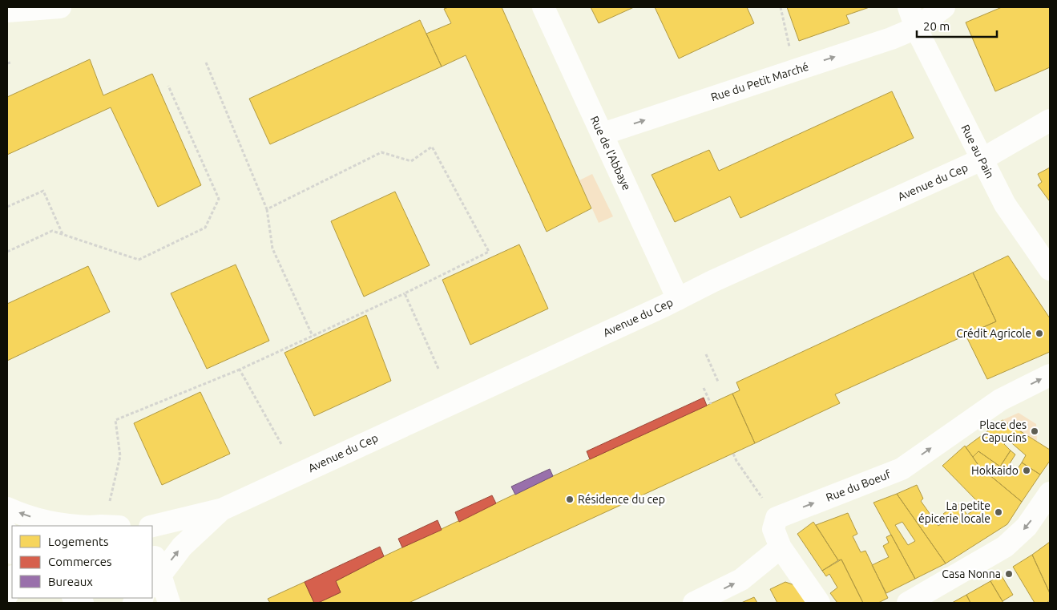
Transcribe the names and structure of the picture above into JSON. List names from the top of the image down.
{
  "streets": {
    "street": [
      "Rue du Petit Marché",
      "Rue au Pain",
      "Rue de l'Abbaye",
      "Avenue du Cep",
      "Rue du Boeuf"
    ]
  },
  "crossings": [
    ["Rue du Petit Marché", "Rue au Pain"],
    ["Rue du Petit Marché", "Rue de l'Abbaye"],
    ["Rue au Pain", "Avenue du Cep"],
    ["Rue de l'Abbaye", "Avenue du Cep"]
  ],
  "one_way": ["Rue du Petit Marché"],
  "places": [
    "Crédit Agricole",
    "Place des Capucins",
    "Hokkaido",
    "Résidence du cep",
    "La petite épicerie locale",
    "Casa Nonna"
  ],
  "legend": ["Logements", "Commerces", "Bureaux"],
  "scale_bar": "20 m"
}
